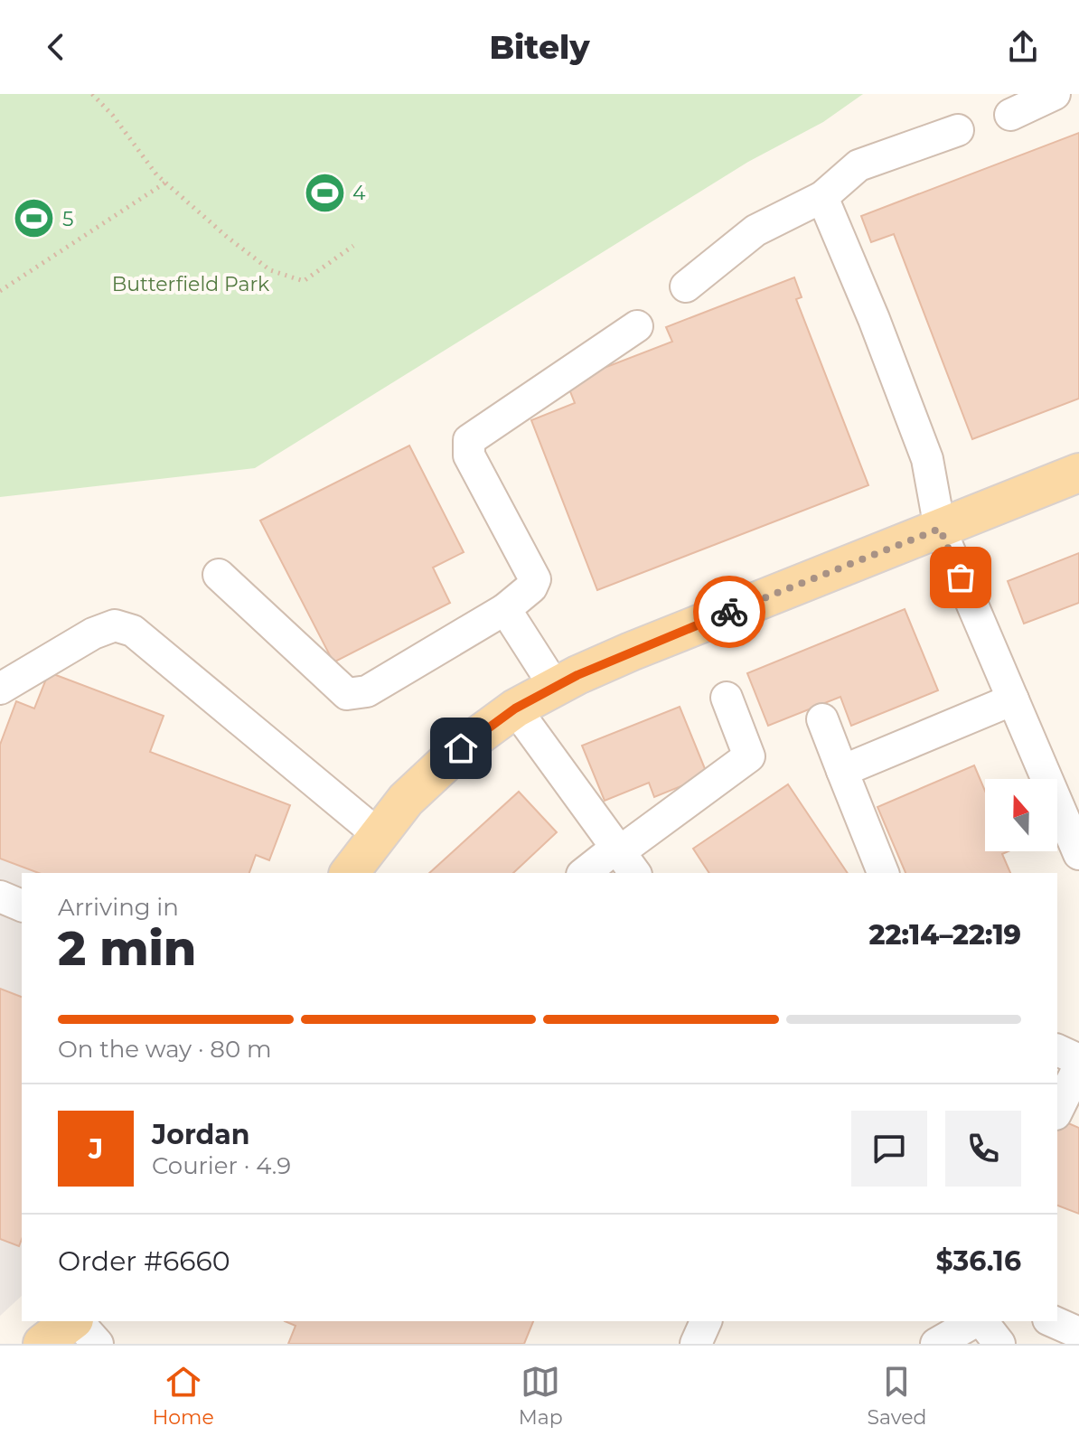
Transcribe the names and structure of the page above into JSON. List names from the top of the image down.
{
  "parks": ["Butterfield Park"],
  "places": {
    "sports": ["4", "5"]
  },
  "north": "top",
  "page": {
    "header": "Bitely",
    "heading": ["2 min", "Arriving in", "22:14–22:19"],
    "panel": [
      "Jordan",
      "Courier · 4.9",
      "Order #6660",
      "$36.16"
    ],
    "bar": "On the way · 80 m",
    "round": "J",
    "tabs": ["Home", "Map", "Saved"]
  }
}
